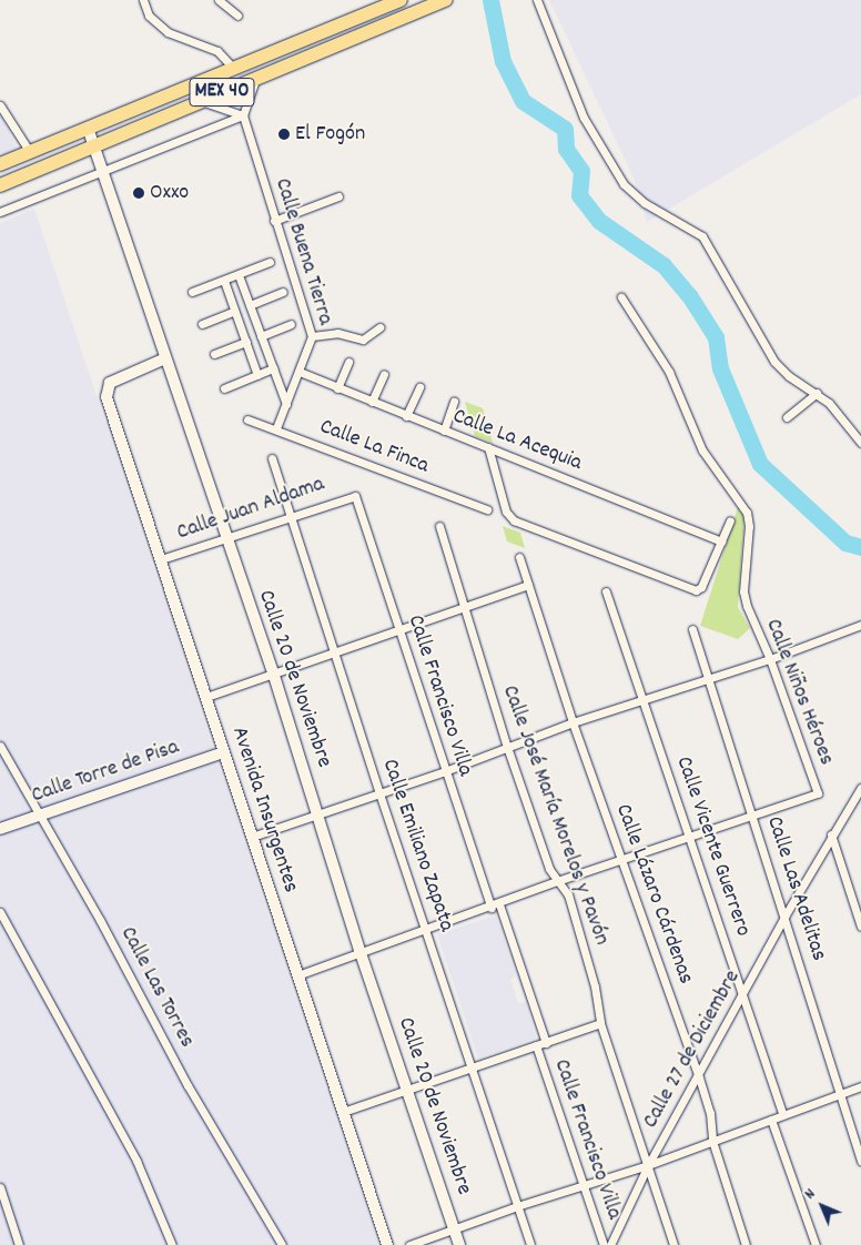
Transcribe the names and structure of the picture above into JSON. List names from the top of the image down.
{
  "streets": {
    "highway": ["MEX 40"],
    "street": [
      "Calle Buena Tierra",
      "Calle La Acequia",
      "Calle La Finca",
      "Calle Juan Aldama",
      "Calle 20 de Noviembre",
      "Calle Niños Héroes",
      "Calle Francisco Villa",
      "Calle Torre de Pisa",
      "Avenida Insurgentes",
      "Calle José María Morelos y Pavón",
      "Calle Emiliano Zapata",
      "Calle Vicente Guerrero",
      "Calle Las Adelitas",
      "Calle Lázaro Cárdenas",
      "Calle Las Torres",
      "Calle 27 de Diciembre"
    ]
  },
  "crossings": [
    ["MEX 40", "Calle 20 de Noviembre"],
    ["Calle Buena Tierra", "Calle La Acequia"],
    ["Calle Buena Tierra", "Calle La Finca"],
    ["Calle Juan Aldama", "Calle 20 de Noviembre"],
    ["Calle Juan Aldama", "Calle Francisco Villa"],
    ["Calle Juan Aldama", "Avenida Insurgentes"],
    ["Calle Juan Aldama", "Calle Emiliano Zapata"],
    ["Calle 20 de Noviembre", "Avenida Insurgentes"],
    ["Calle Niños Héroes", "Calle Las Adelitas"],
    ["Calle Torre de Pisa", "Avenida Insurgentes"],
    ["Calle Torre de Pisa", "Calle Las Torres"],
    ["Calle José María Morelos y Pavón", "Calle 27 de Diciembre"],
    ["Calle Vicente Guerrero", "Calle 27 de Diciembre"],
    ["Calle Las Adelitas", "Calle 27 de Diciembre"],
    ["Calle Lázaro Cárdenas", "Calle 27 de Diciembre"]
  ],
  "places": ["El Fogón", "Oxxo"],
  "north": "top left"
}
